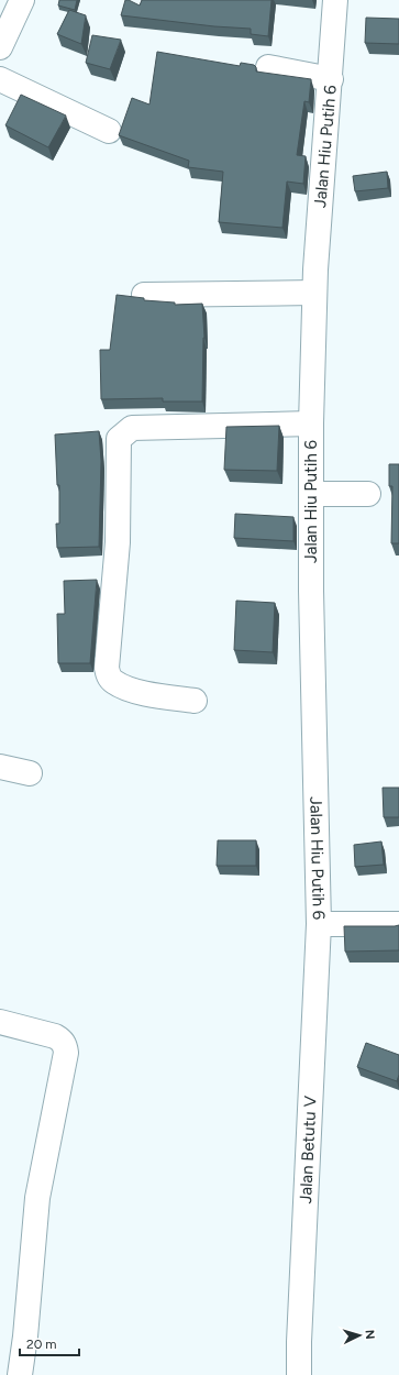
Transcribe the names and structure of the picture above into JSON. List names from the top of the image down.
{
  "streets": {
    "street": ["Jalan Hiu Putih 6", "Jalan Betutu V"]
  },
  "crossings": [
    ["Jalan Hiu Putih 6", "Jalan Betutu V"]
  ],
  "scale_bar": "20 m",
  "north": "right"
}
